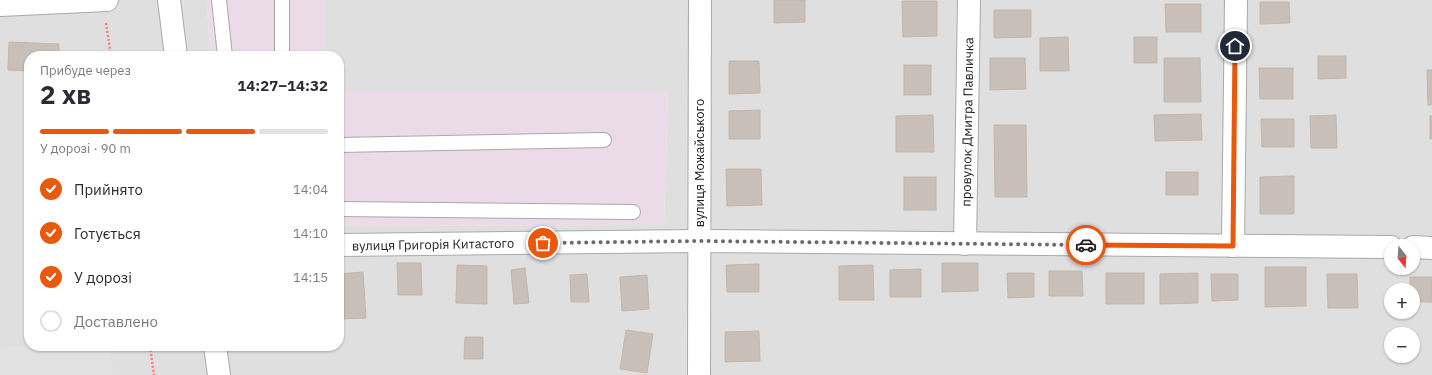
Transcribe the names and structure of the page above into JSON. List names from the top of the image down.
{
  "streets": {
    "street": ["провулок Дмитра Павличка", "вулиця Можайського", "вулиця Григорія Китастого"]
  },
  "crossings": [
    ["провулок Дмитра Павличка", "вулиця Григорія Китастого"],
    ["вулиця Можайського", "вулиця Григорія Китастого"]
  ],
  "north": "bottom",
  "page": {
    "heading": ["2 хв", "Прибуде через", "14:27–14:32"],
    "bar": "У дорозі · 90 m",
    "list": [
      ["Прийнято", "14:04"],
      ["Готується", "14:10"],
      ["У дорозі", "14:15"],
      "Доставлено"
    ],
    "map_buttons": ["+", "−"]
  }
}
